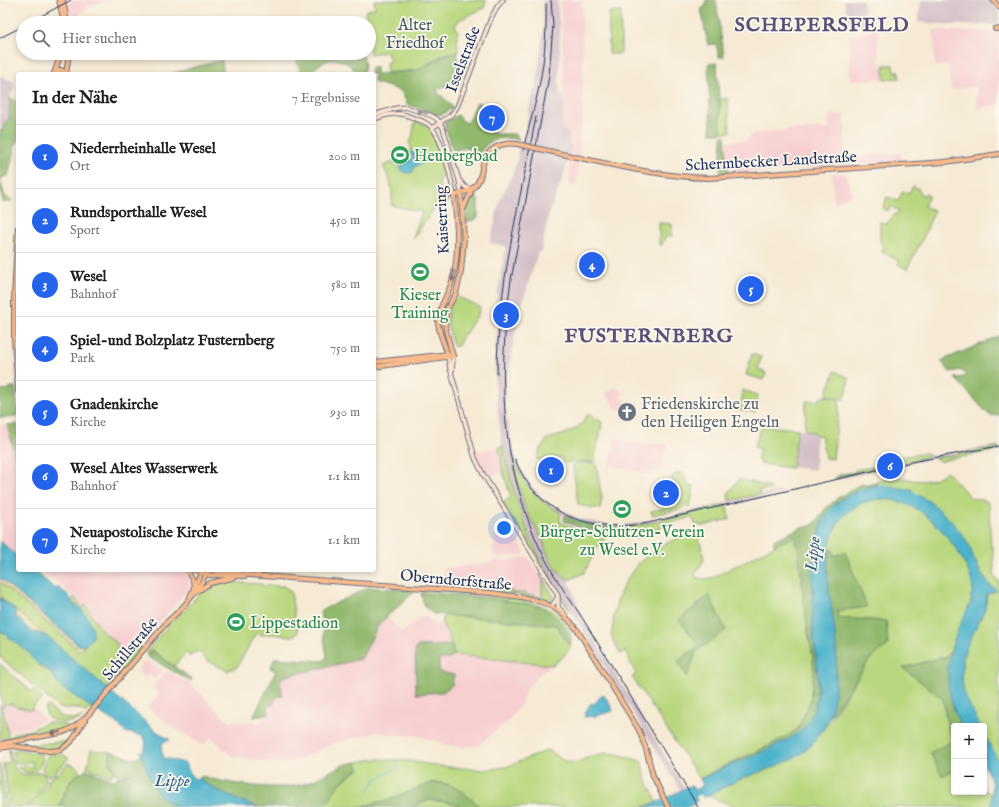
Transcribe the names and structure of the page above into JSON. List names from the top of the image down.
{
  "streets": {
    "main road": [
      "Isselstraße",
      "Schermbecker Landstraße",
      "Kaiserring",
      "Oberndorfstraße",
      "Schillstraße"
    ]
  },
  "crossings": [
    ["Isselstraße", "Kaiserring"],
    ["Schermbecker Landstraße", "Kaiserring"]
  ],
  "districts": ["SCHEPERSFELD", "FUSTERNBERG"],
  "water": ["Lippe"],
  "parks": ["Alter Friedhof"],
  "places": {
    "sports": [
      "Heubergbad",
      "Kieser Training",
      "Bürger-Schützen-Verein zu Wesel e.V.",
      "Lippestadion"
    ],
    "church": ["Friedenskirche zu den Heiligen Engeln"]
  },
  "page": {
    "search": "Hier suchen",
    "heading": ["In der Nähe", "7 Ergebnisse"],
    "pins": [
      "7",
      "4",
      "5",
      "3",
      "6",
      "1",
      "2"
    ],
    "list": [
      {
        "mark": "1",
        "name": "Niederrheinhalle Wesel",
        "note": "Ort",
        "value": "200 m"
      },
      {
        "mark": "2",
        "name": "Rundsporthalle Wesel",
        "note": "Sport",
        "value": "450 m"
      },
      {
        "mark": "3",
        "name": "Wesel",
        "note": "Bahnhof",
        "value": "580 m"
      },
      {
        "mark": "4",
        "name": "Spiel-und Bolzplatz Fusternberg",
        "note": "Park",
        "value": "750 m"
      },
      {
        "mark": "5",
        "name": "Gnadenkirche",
        "note": "Kirche",
        "value": "930 m"
      },
      {
        "mark": "6",
        "name": "Wesel Altes Wasserwerk",
        "note": "Bahnhof",
        "value": "1.1 km"
      },
      {
        "mark": "7",
        "name": "Neuapostolische Kirche",
        "note": "Kirche",
        "value": "1.1 km"
      }
    ],
    "map_buttons": ["+", "−"]
  }
}
